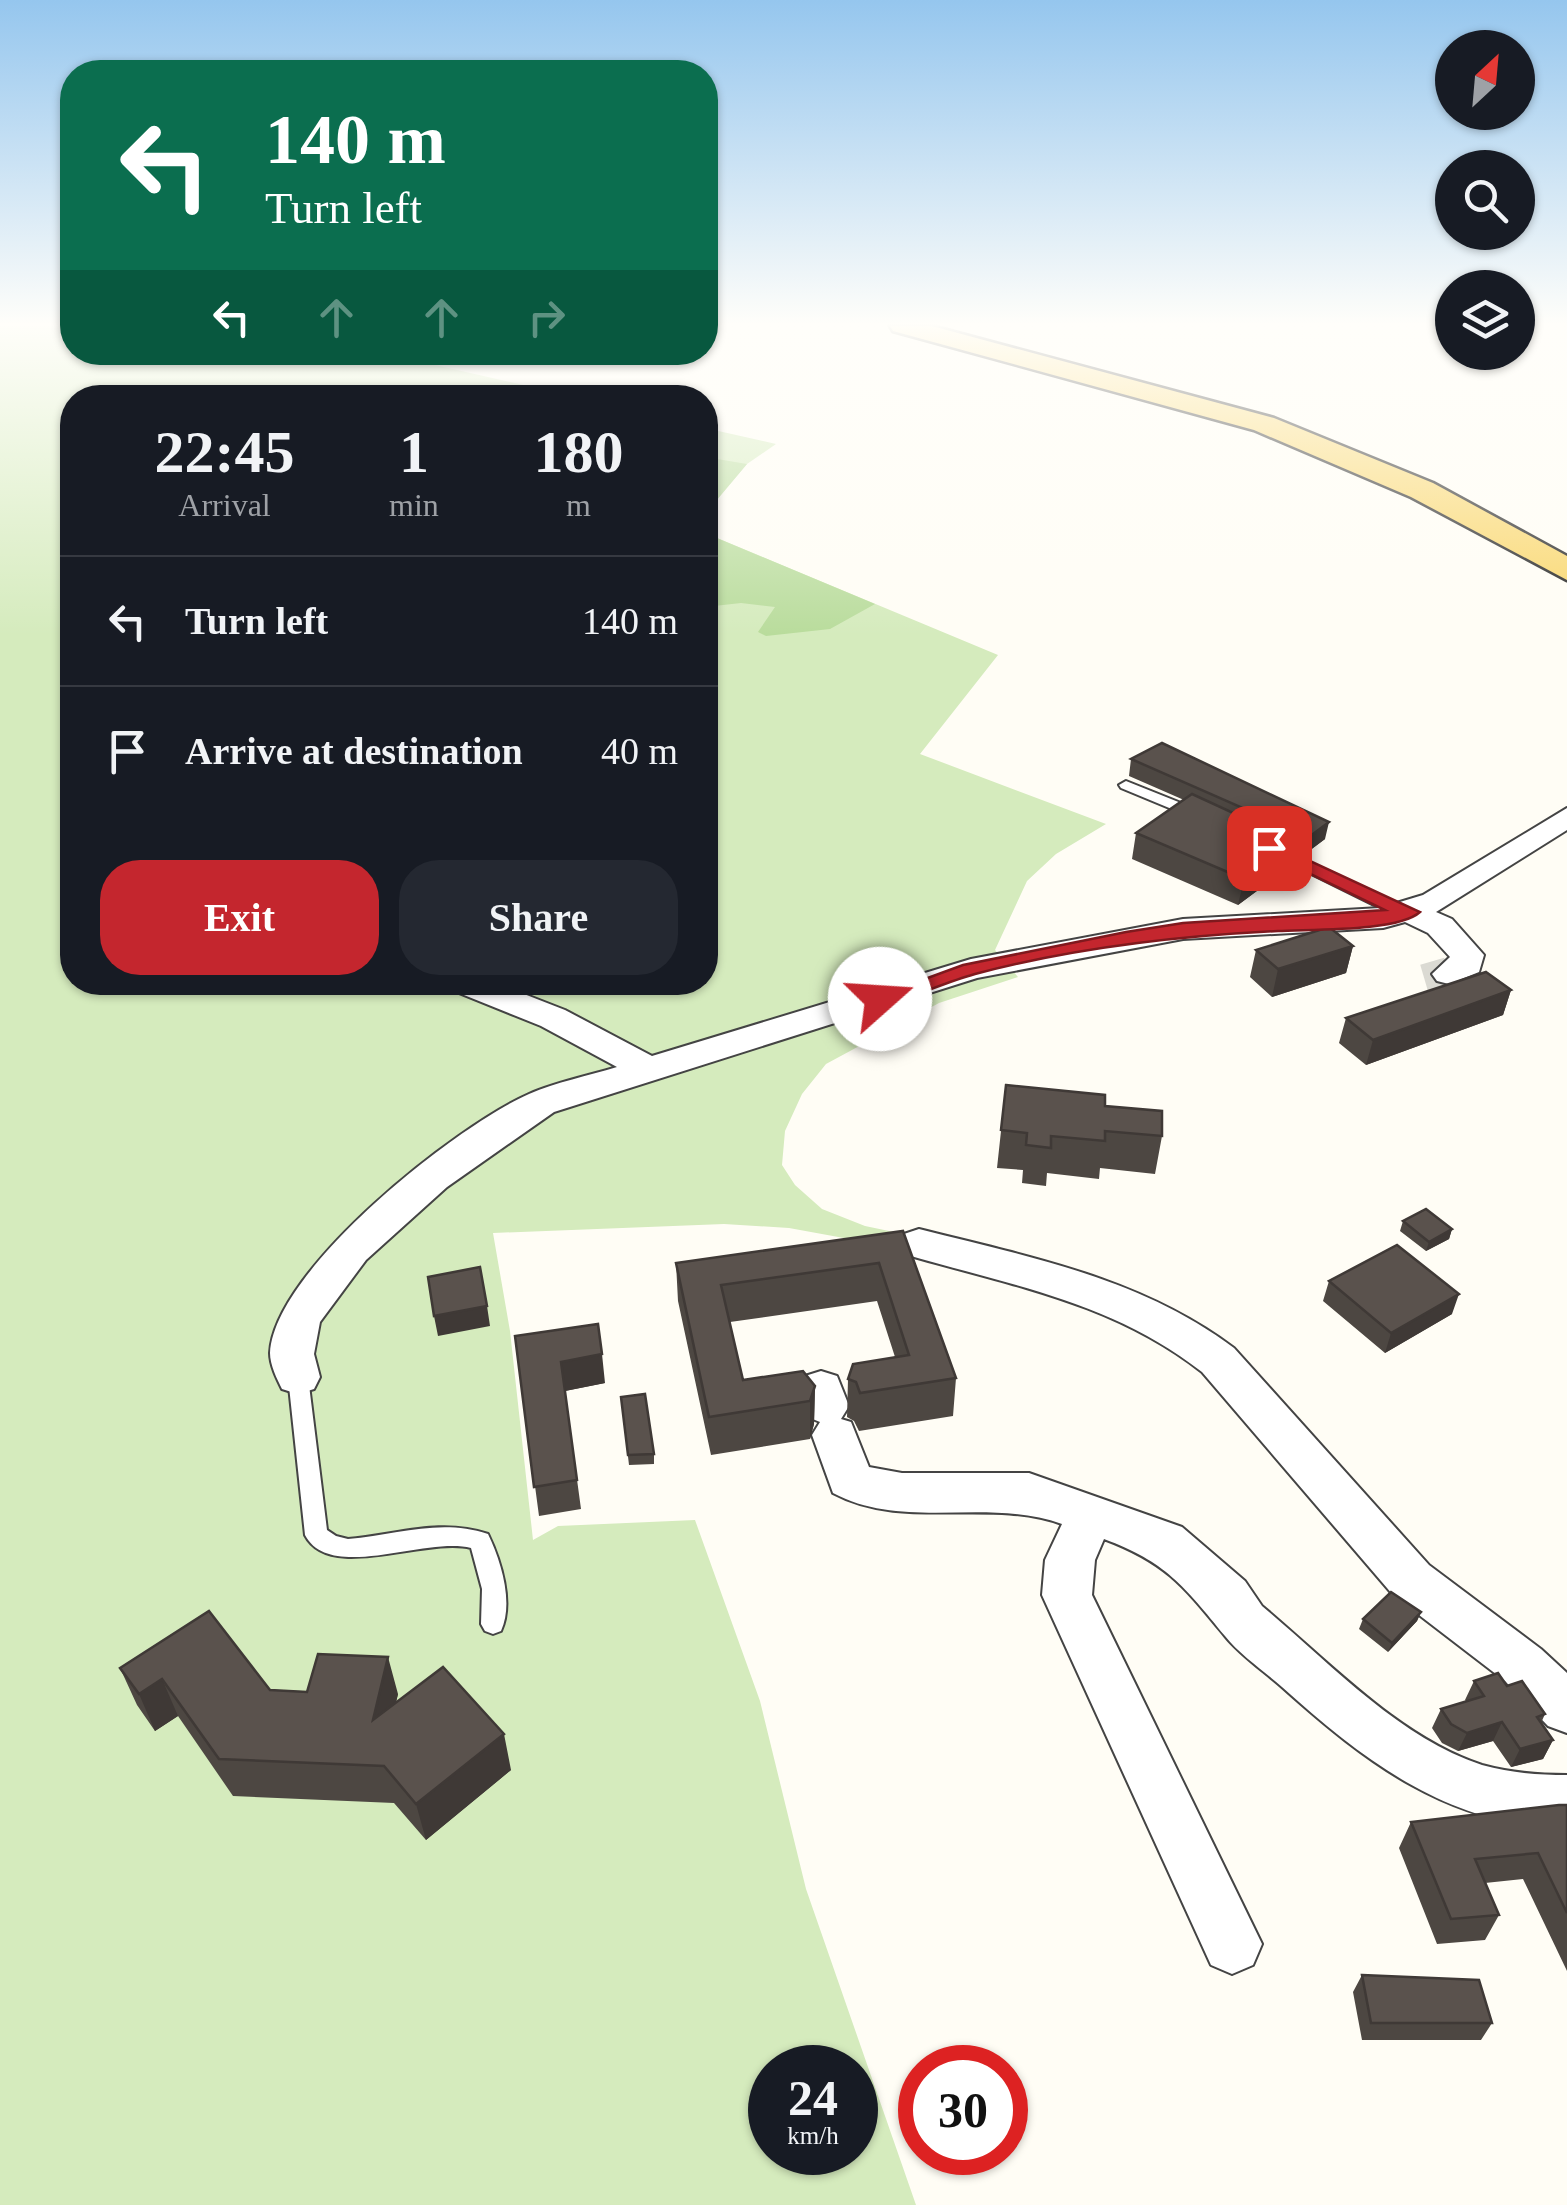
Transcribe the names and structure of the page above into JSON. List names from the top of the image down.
{
  "north": "top right",
  "page": {
    "turn": ["140 m", "Turn left"],
    "eta": [
      "22:45",
      "Arrival",
      "1",
      "min",
      "180",
      "m"
    ],
    "list": [
      {
        "name": "Turn left",
        "value": "140 m"
      },
      {
        "name": "Arrive at destination",
        "value": "40 m"
      }
    ],
    "buttons": ["Exit", "Share"],
    "speed": "24 km/h",
    "limit": "30"
  }
}
